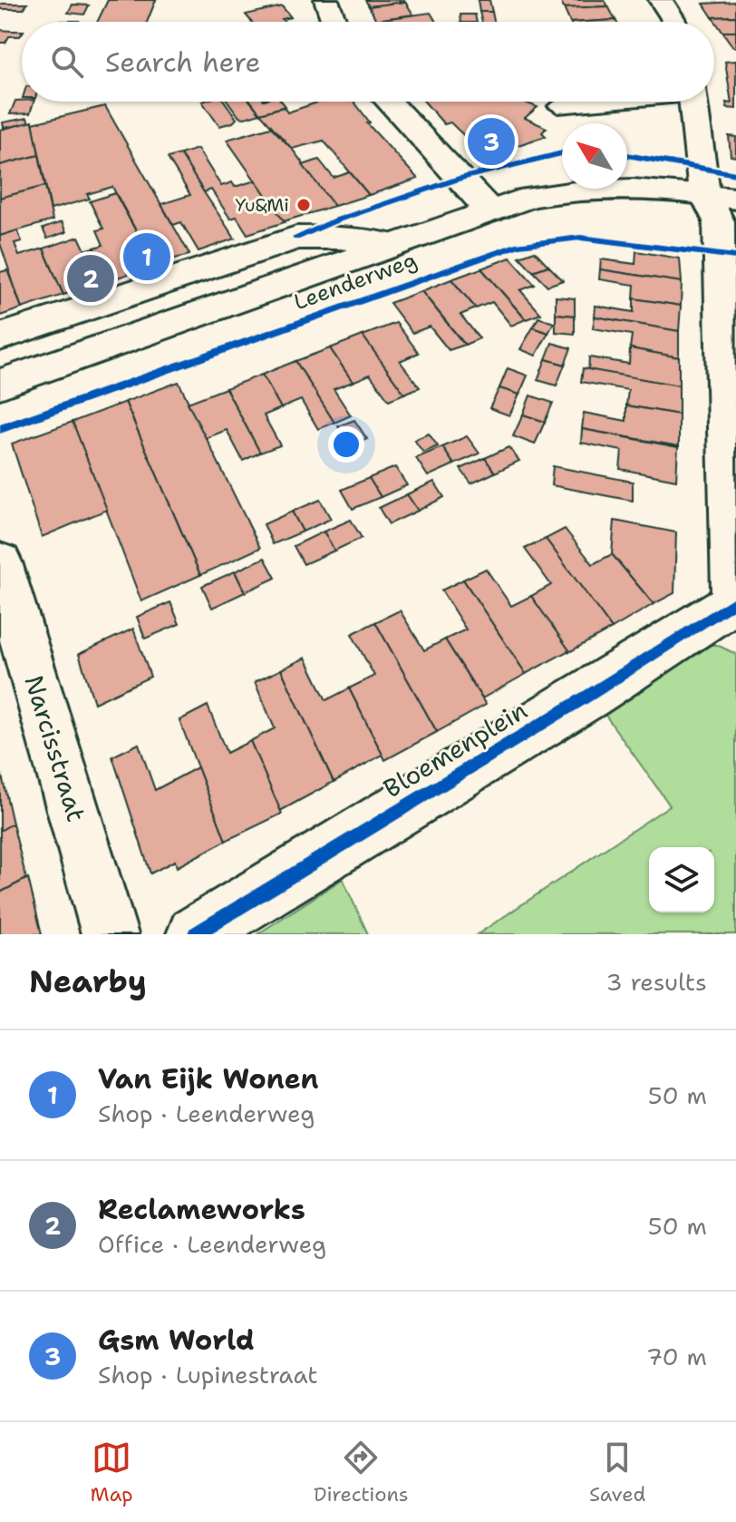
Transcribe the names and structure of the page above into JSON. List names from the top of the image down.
{
  "streets": {
    "street": ["Leenderweg", "Narcisstraat", "Bloemenplein"]
  },
  "places": ["Yu&Mi"],
  "north": "top left",
  "page": {
    "search": "Search here",
    "pins": ["3", "1", "2"],
    "heading": ["Nearby", "3 results"],
    "list": [
      {
        "mark": "1",
        "name": "Van Eijk Wonen",
        "note": "Shop · Leenderweg",
        "value": "50 m"
      },
      {
        "mark": "2",
        "name": "Reclameworks",
        "note": "Office · Leenderweg",
        "value": "50 m"
      },
      {
        "mark": "3",
        "name": "Gsm World",
        "note": "Shop · Lupinestraat",
        "value": "70 m"
      }
    ],
    "nav": ["Map", "Directions", "Saved"]
  }
}
